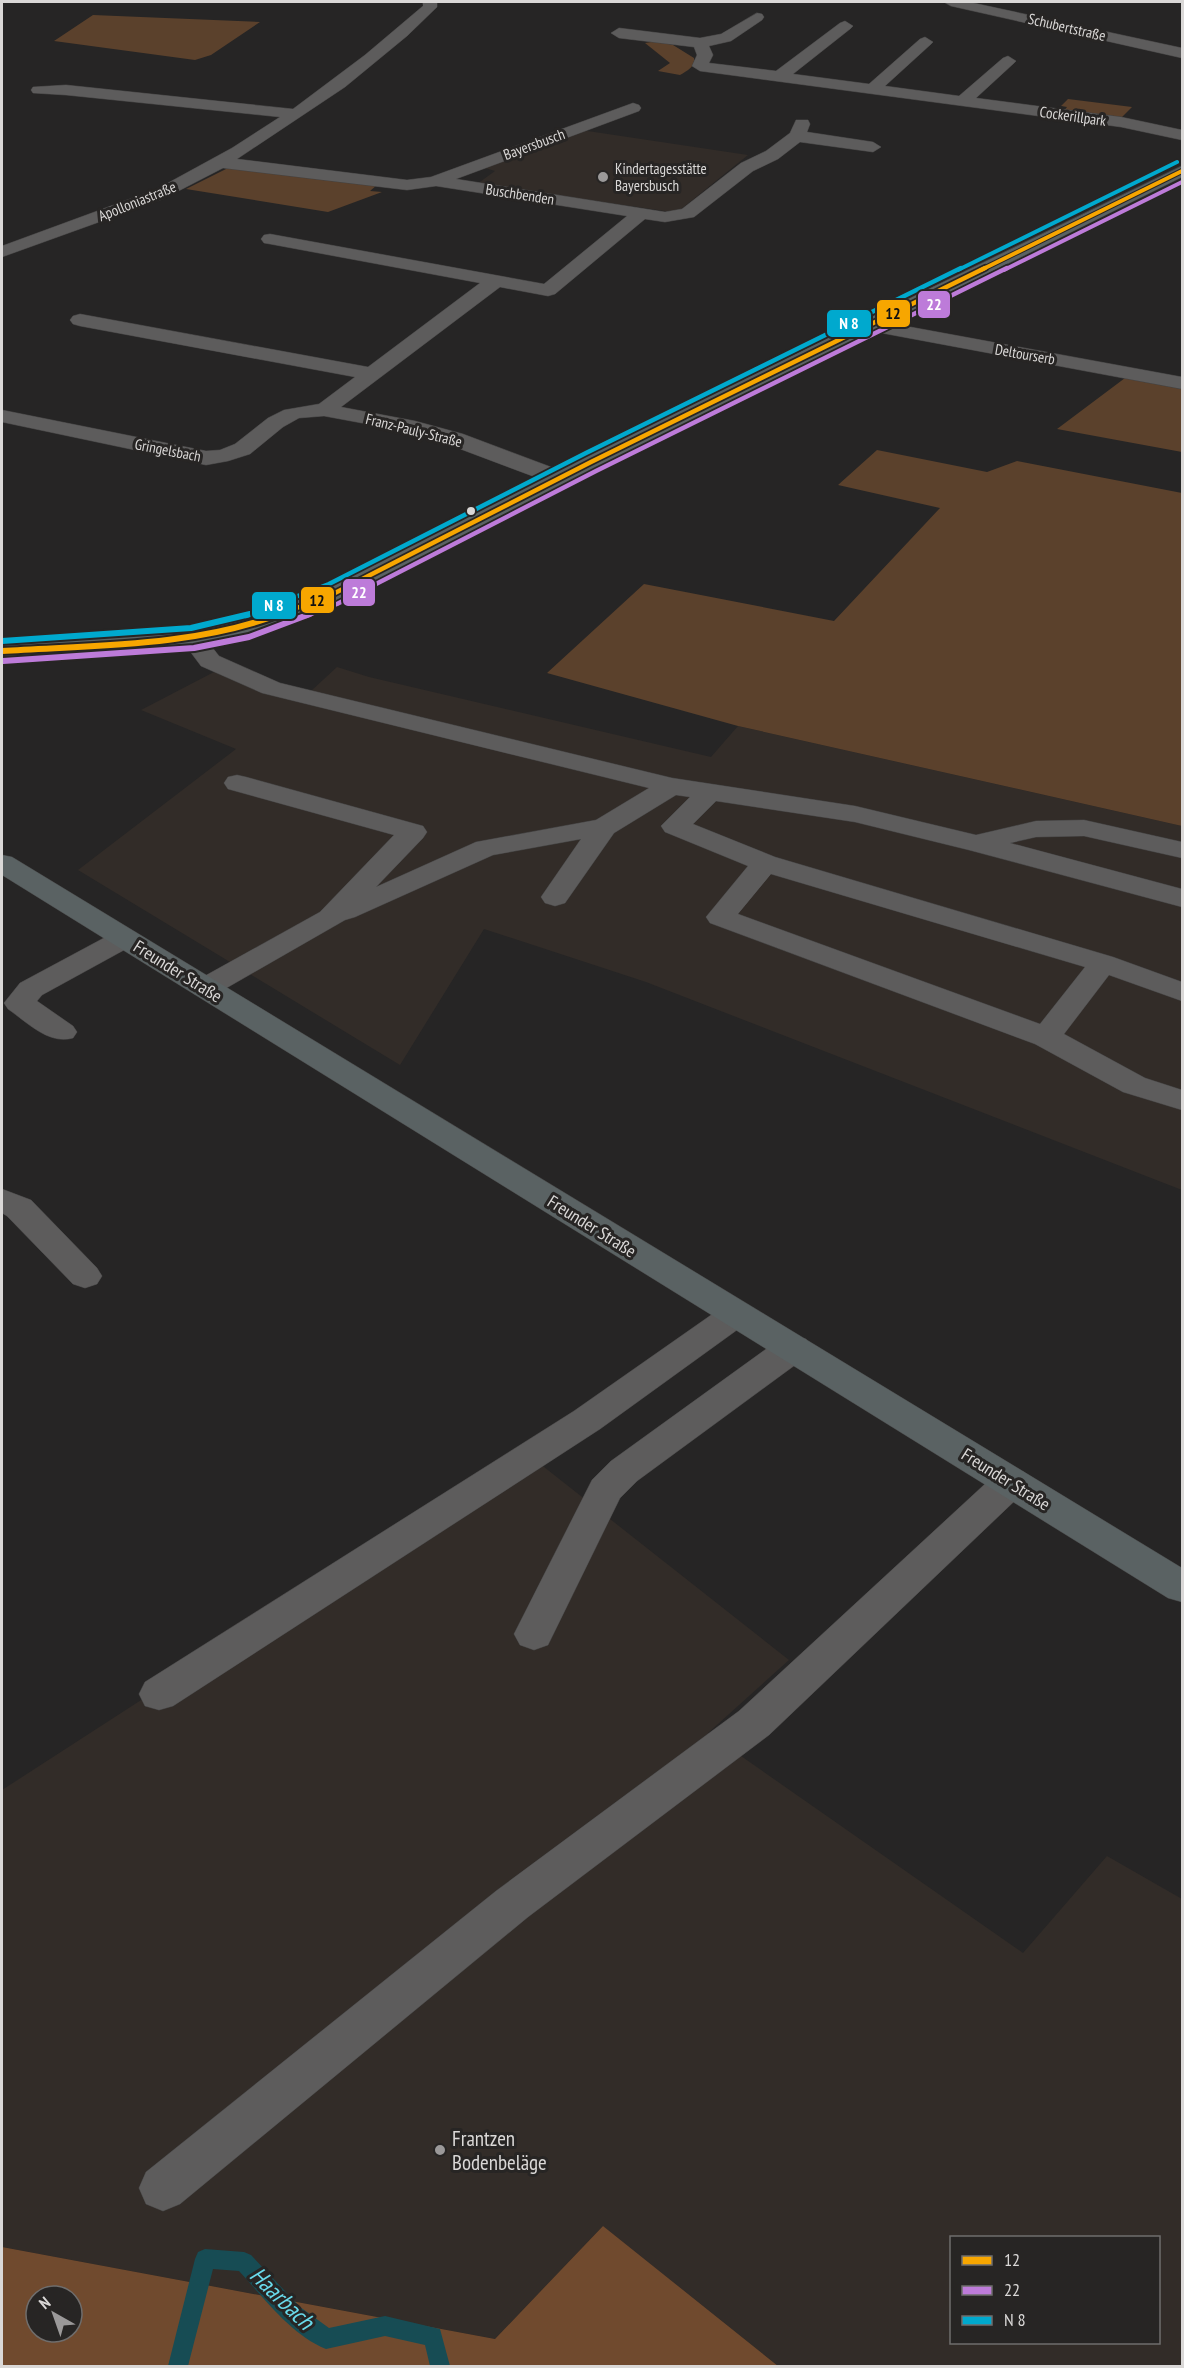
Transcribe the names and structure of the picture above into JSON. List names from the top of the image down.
{
  "streets": {
    "main road": ["Freunder Straße"],
    "street": [
      "Schubertstraße",
      "Cockerillpark",
      "Bayersbusch",
      "Buschbenden",
      "Apolloniastraße",
      "Deltourserb",
      "Franz-Pauly-Straße",
      "Gringelsbach"
    ]
  },
  "crossings": [
    ["Bayersbusch", "Buschbenden"],
    ["Buschbenden", "Apolloniastraße"],
    ["Franz-Pauly-Straße", "Gringelsbach"]
  ],
  "water": ["Haarbach"],
  "places": ["Kindertagesstätte Bayersbusch", "Frantzen Bodenbeläge"],
  "lines": ["transit line 12", "transit line 22"],
  "legend": ["12", "22", "N 8"],
  "north": "top left"
}
